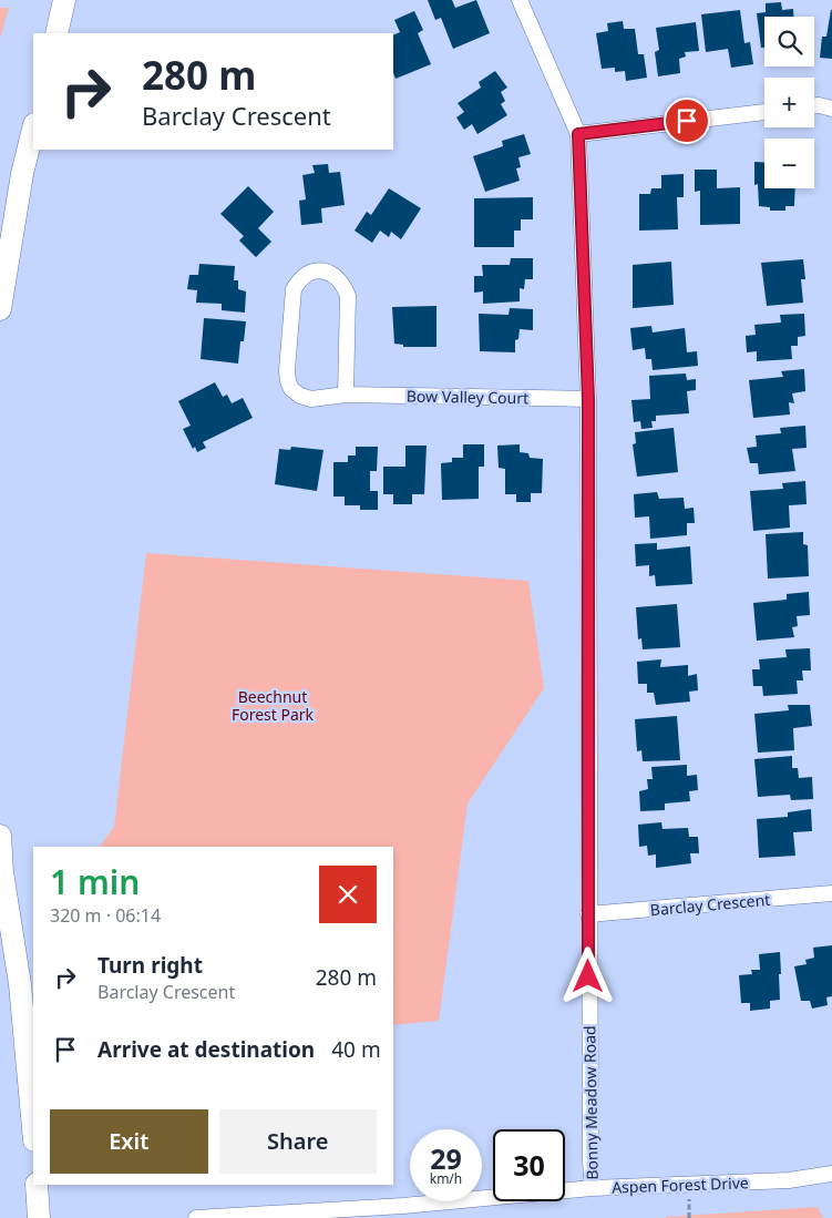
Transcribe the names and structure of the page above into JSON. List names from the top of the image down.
{
  "streets": {
    "street": [
      "Bow Valley Court",
      "Barclay Crescent",
      "Bonny Meadow Road",
      "Aspen Forest Drive"
    ]
  },
  "crossings": [
    ["Bow Valley Court", "Bonny Meadow Road"],
    ["Barclay Crescent", "Bonny Meadow Road"],
    ["Bonny Meadow Road", "Aspen Forest Drive"]
  ],
  "parks": ["Beechnut Forest Park"],
  "page": {
    "map_buttons": ["+", "−"],
    "turn": ["280 m", "Barclay Crescent"],
    "heading": ["1 min", "320 m · 06:14"],
    "list": [
      {
        "name": "Turn right",
        "note": "Barclay Crescent",
        "value": "280 m"
      },
      {
        "name": "Arrive at destination",
        "value": "40 m"
      }
    ],
    "buttons": ["Exit", "Share"],
    "speed": "29 km/h",
    "limit": "30"
  }
}
